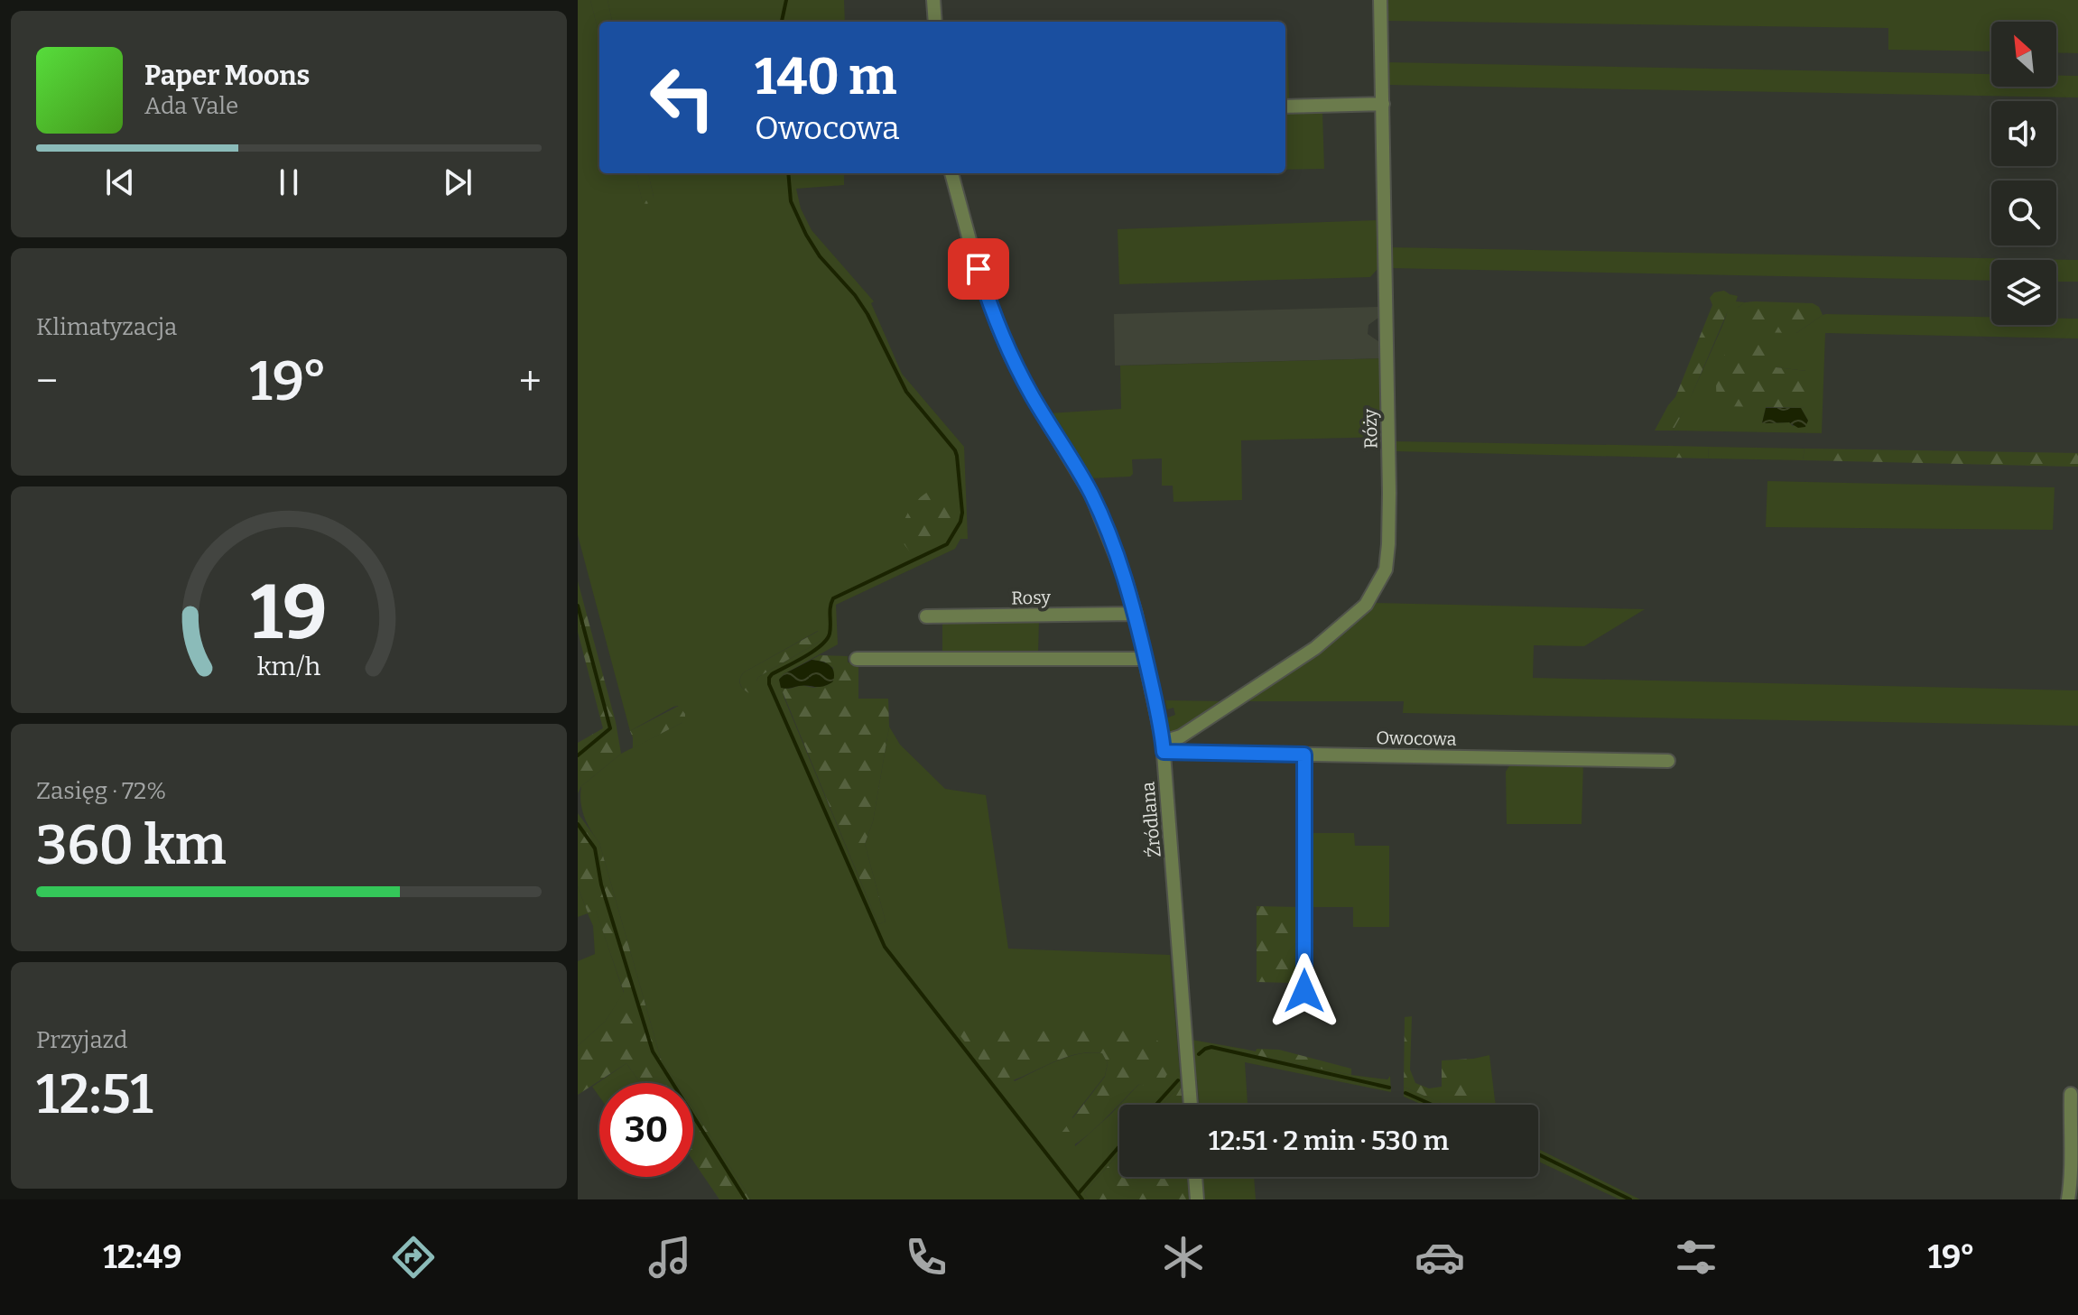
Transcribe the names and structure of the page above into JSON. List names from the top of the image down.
{
  "streets": {
    "street": [
      "Róży",
      "Rosy",
      "Owocowa",
      "Źródlana"
    ]
  },
  "crossings": [
    ["Róży", "Owocowa"],
    ["Róży", "Źródlana"],
    ["Rosy", "Źródlana"],
    ["Owocowa", "Źródlana"]
  ],
  "north": "top left",
  "page": {
    "turn": ["140 m", "Owocowa"],
    "song": ["Paper Moons", "Ada Vale"],
    "tile": [
      "Klimatyzacja",
      ["Zasięg · 72%", "360 km"],
      ["Przyjazd", "12:51"]
    ],
    "heat": ["−", "19°", "+"],
    "limit": "30",
    "trip": "12:51 · 2 min · 530 m",
    "tabs": ["12:49", "19°"],
    "gauge": ["19", "km/h"]
  }
}
